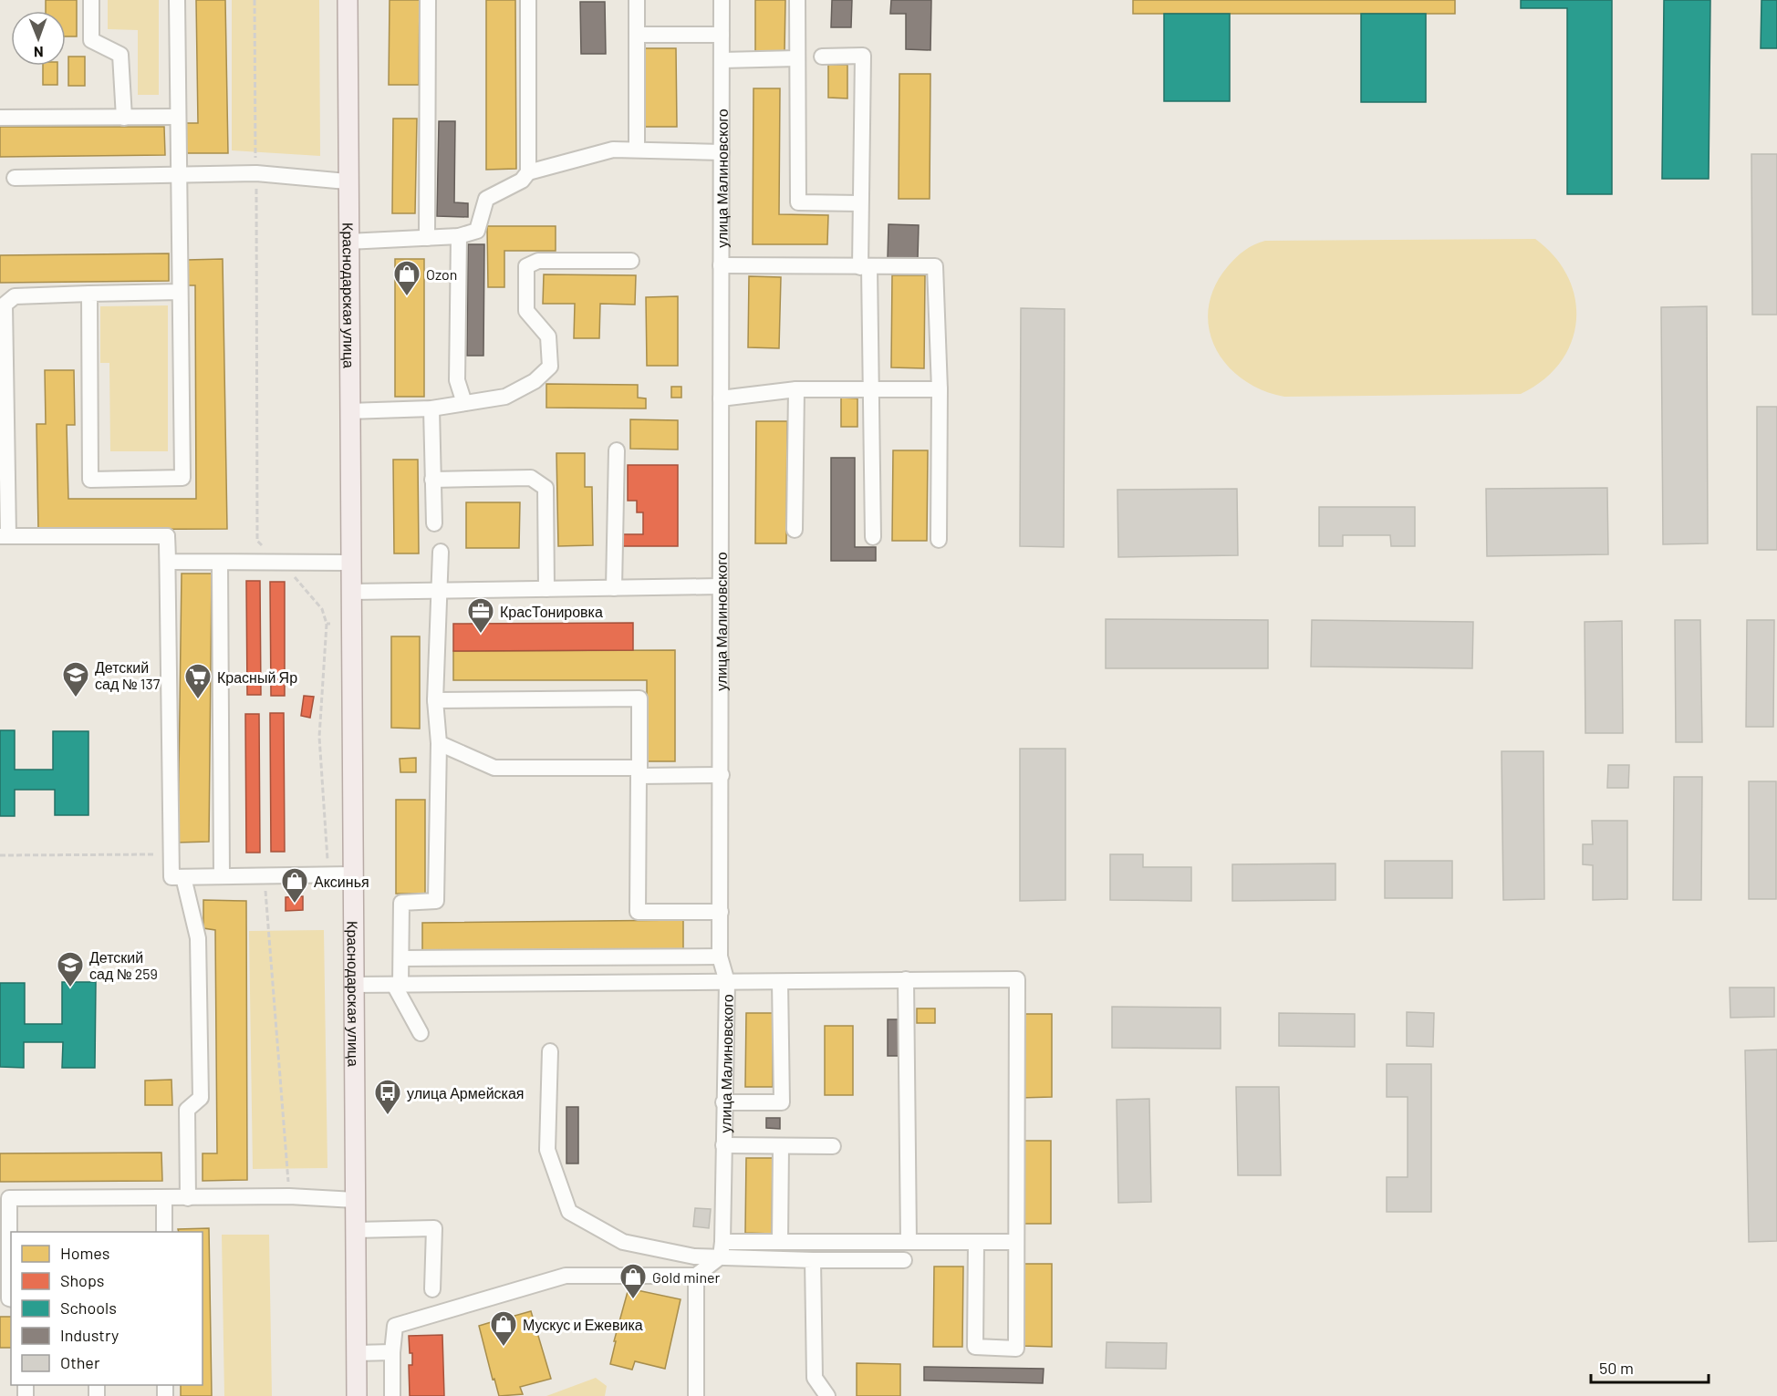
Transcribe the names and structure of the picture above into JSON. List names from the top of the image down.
{
  "streets": {
    "main road": ["Краснодарская улица"],
    "street": ["улица Малиновского"]
  },
  "places": {
    "shop": [
      "Ozon",
      "Аксинья",
      "Gold miner",
      "Мускус и Ежевика"
    ],
    "office": ["КрасТонировка"],
    "school or university": ["Детский сад № 137", "Детский сад № 259"],
    "supermarket": ["Красный Яр"],
    "bus stop": ["улица Армейская"]
  },
  "legend": [
    "Homes",
    "Shops",
    "Schools",
    "Industry",
    "Other"
  ],
  "scale_bar": "50 m",
  "north": "bottom"
}
